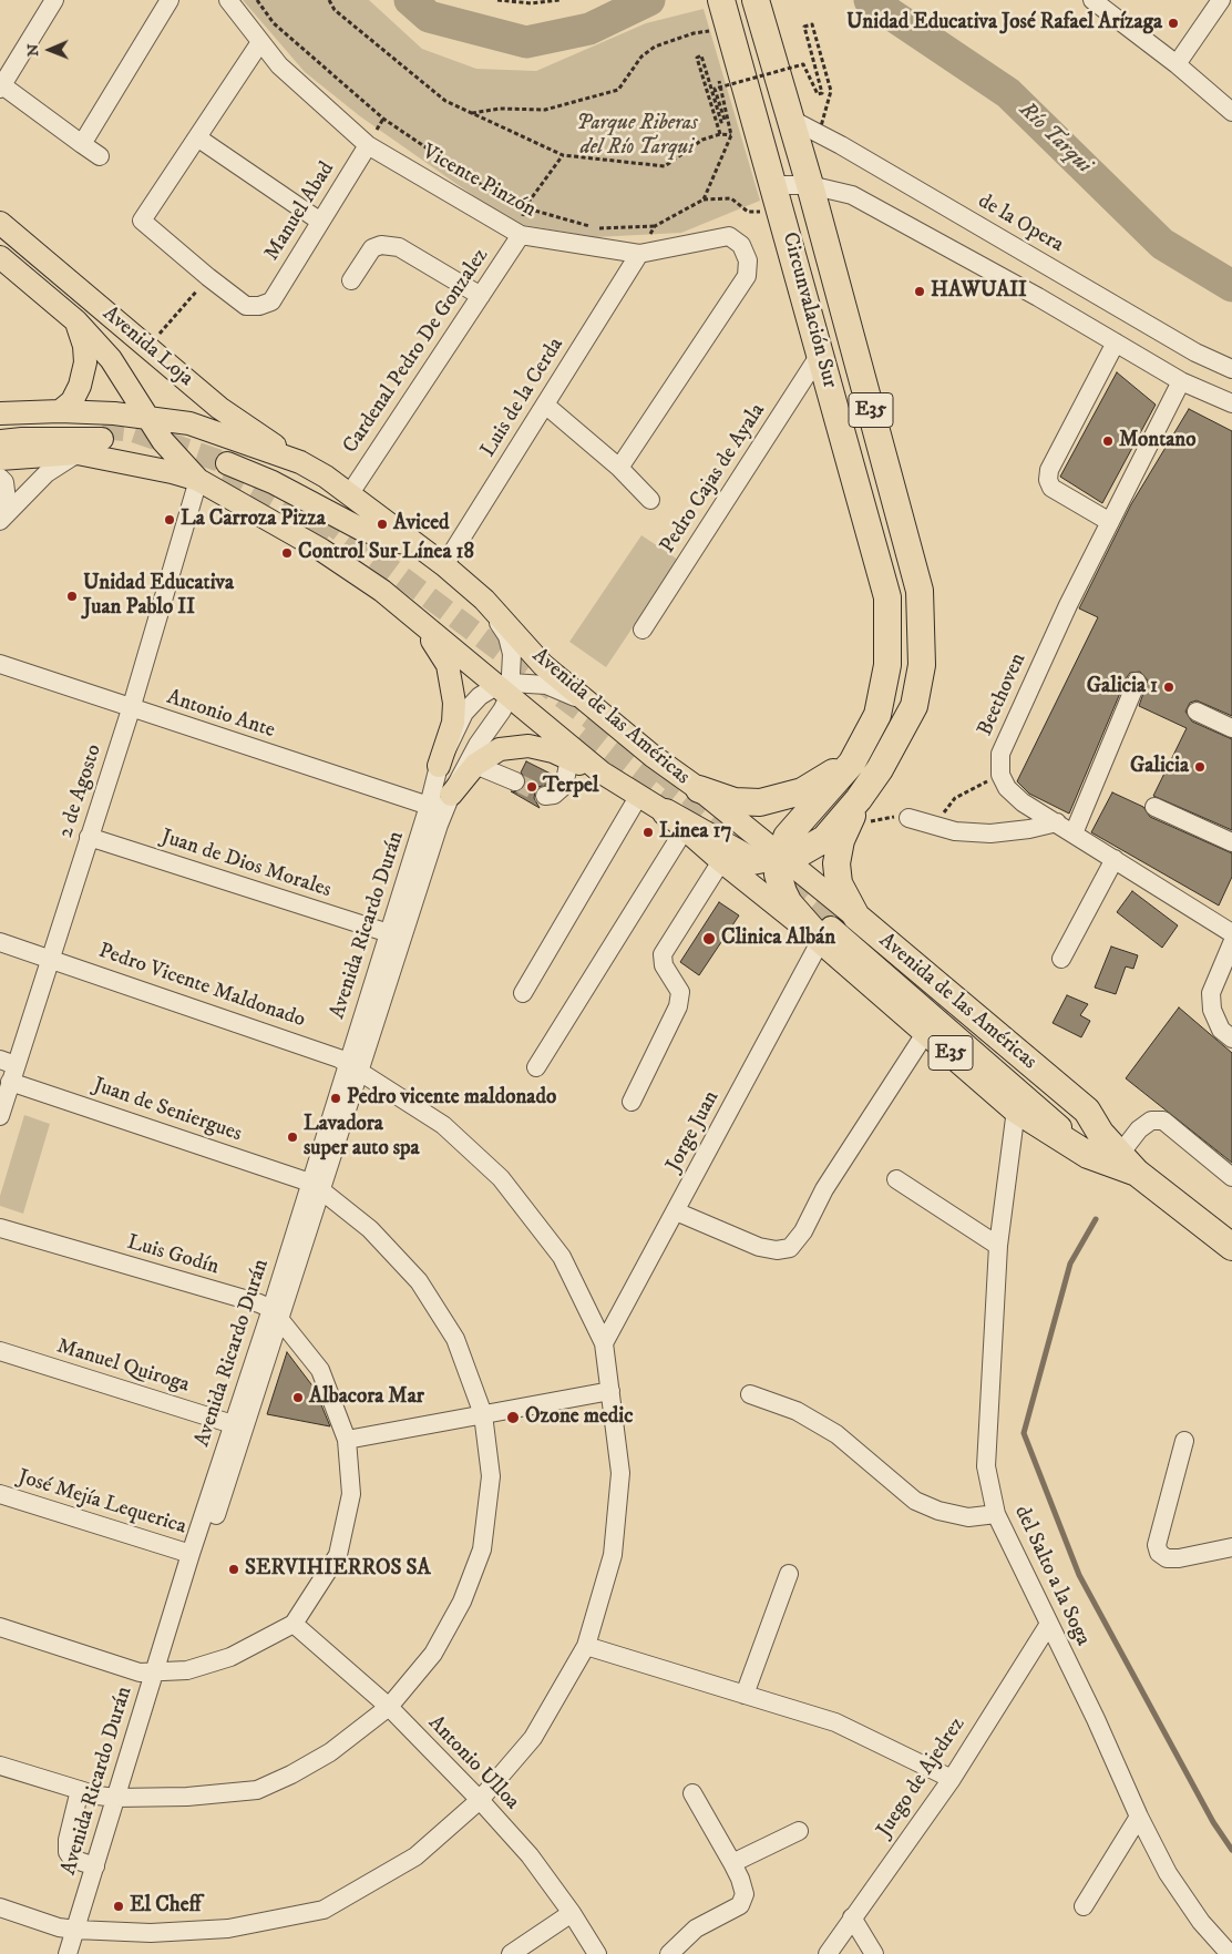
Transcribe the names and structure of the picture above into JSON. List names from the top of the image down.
{
  "streets": {
    "highway": ["Circunvalación Sur", "E35", "Avenida de las Américas"],
    "main road": ["Avenida Loja"],
    "street": [
      "Vicente Pinzón",
      "Manuel Abad",
      "de la Opera",
      "Cardenal Pedro De Gonzalez",
      "Luis de la Cerda",
      "Pedro Cajas de Ayala",
      "Beethoven",
      "Antonio Ante",
      "2 de Agosto",
      "Juan de Dios Morales",
      "Avenida Ricardo Durán",
      "Pedro Vicente Maldonado",
      "Juan de Seniergues",
      "Jorge Juan",
      "Luis Godín",
      "Manuel Quiroga",
      "José Mejía Lequerica",
      "del Salto a la Soga",
      "Antonio Ulloa",
      "Juego de Ajedrez"
    ]
  },
  "crossings": [
    ["Vicente Pinzón", "Manuel Abad"],
    ["Vicente Pinzón", "Cardenal Pedro De Gonzalez"],
    ["Vicente Pinzón", "Luis de la Cerda"],
    ["de la Opera", "Circunvalación Sur"],
    ["Circunvalación Sur", "E35"],
    ["Circunvalación Sur", "Pedro Cajas de Ayala"],
    ["Circunvalación Sur", "Avenida de las Américas"],
    ["Circunvalación Sur", "Jorge Juan"],
    ["Avenida Loja", "Avenida de las Américas"],
    ["Avenida Loja", "2 de Agosto"],
    ["Cardenal Pedro De Gonzalez", "Avenida de las Américas"],
    ["Luis de la Cerda", "Avenida de las Américas"],
    ["E35", "Avenida de las Américas"],
    ["E35", "Jorge Juan"],
    ["Antonio Ante", "2 de Agosto"],
    ["Antonio Ante", "Avenida Ricardo Durán"],
    ["Avenida de las Américas", "2 de Agosto"],
    ["Avenida de las Américas", "Avenida Ricardo Durán"],
    ["Avenida de las Américas", "Jorge Juan"],
    ["Avenida de las Américas", "del Salto a la Soga"],
    ["2 de Agosto", "Juan de Dios Morales"],
    ["2 de Agosto", "Pedro Vicente Maldonado"],
    ["2 de Agosto", "Juan de Seniergues"],
    ["Juan de Dios Morales", "Avenida Ricardo Durán"],
    ["Avenida Ricardo Durán", "Pedro Vicente Maldonado"],
    ["Avenida Ricardo Durán", "Juan de Seniergues"],
    ["Avenida Ricardo Durán", "Luis Godín"],
    ["Avenida Ricardo Durán", "Manuel Quiroga"],
    ["Avenida Ricardo Durán", "José Mejía Lequerica"],
    ["Pedro Vicente Maldonado", "Jorge Juan"],
    ["Pedro Vicente Maldonado", "Antonio Ulloa"],
    ["Juan de Seniergues", "Antonio Ulloa"],
    ["del Salto a la Soga", "Juego de Ajedrez"]
  ],
  "water": ["Río Tarqui"],
  "parks": ["Parque Riberas del Río Tarqui"],
  "places": [
    "Unidad Educativa José Rafael Arízaga",
    "HAWUAII",
    "Montano",
    "La Carroza Pizza",
    "Aviced",
    "Control Sur Línea 18",
    "Unidad Educativa Juan Pablo II",
    "Galicia 1",
    "Galicia",
    "Terpel",
    "Linea 17",
    "Clinica Albán",
    "Pedro vicente maldonado",
    "Lavadora super auto spa",
    "Albacora Mar",
    "Ozone medic",
    "SERVIHIERROS SA",
    "El Cheff"
  ],
  "north": "left"
}
